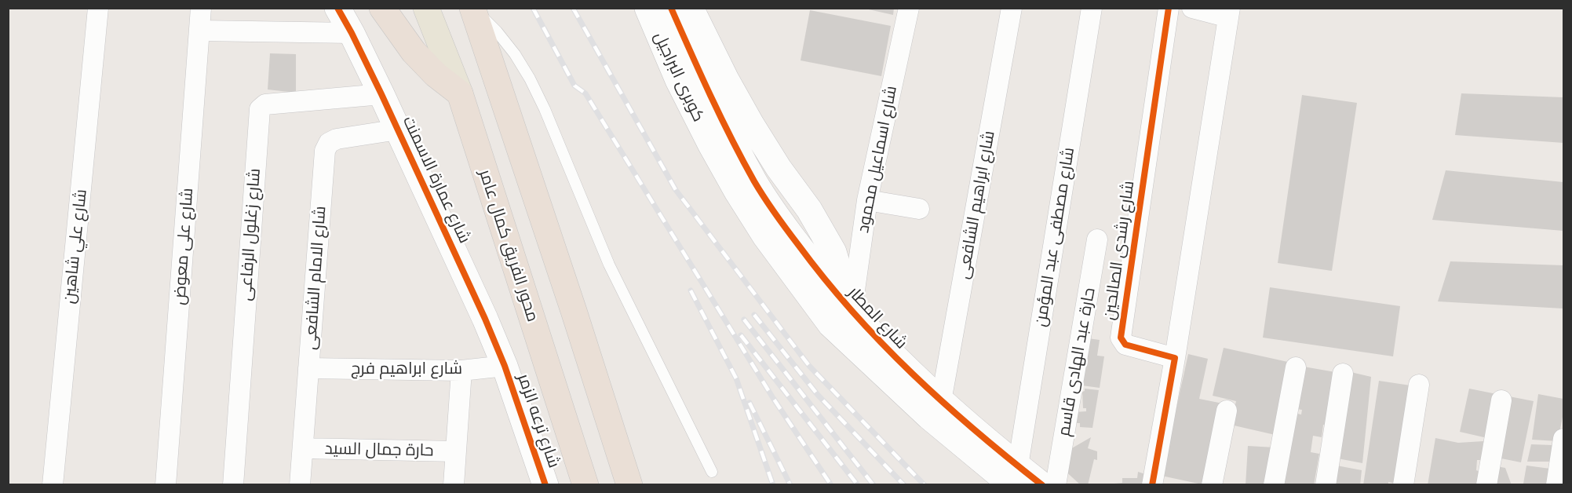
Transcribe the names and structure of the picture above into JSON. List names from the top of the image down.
{
  "streets": {
    "highway": ["محور الفريق كمال عامر"],
    "street": [
      "كوبرى البراجيل",
      "شارع اسماعيل محمود",
      "شارع عمارة الاسمنت",
      "شارع ابراهيم الشافعى",
      "شارع زغلول الرفاعى",
      "شارع مصطفى عبد المؤمن",
      "شارع علي شاهين",
      "شارع على معوض",
      "شارع رشدى الصالحين",
      "شارع الامام الشافعى",
      "شارع المطار",
      "حارة عبد الهادى قاسم",
      "شارع ابراهيم فرج",
      "شارع ترعه الزمر",
      "حارة جمال السيد"
    ]
  },
  "crossings": [
    ["كوبرى البراجيل", "شارع المطار"],
    ["شارع اسماعيل محمود", "شارع المطار"],
    ["شارع عمارة الاسمنت", "شارع زغلول الرفاعى"],
    ["شارع عمارة الاسمنت", "شارع الامام الشافعى"],
    ["شارع عمارة الاسمنت", "شارع ابراهيم فرج"],
    ["شارع عمارة الاسمنت", "شارع ترعه الزمر"],
    ["شارع ابراهيم الشافعى", "شارع المطار"],
    ["شارع مصطفى عبد المؤمن", "شارع المطار"],
    ["شارع الامام الشافعى", "شارع ابراهيم فرج"],
    ["شارع الامام الشافعى", "حارة جمال السيد"],
    ["شارع ابراهيم فرج", "شارع ترعه الزمر"]
  ]
}
